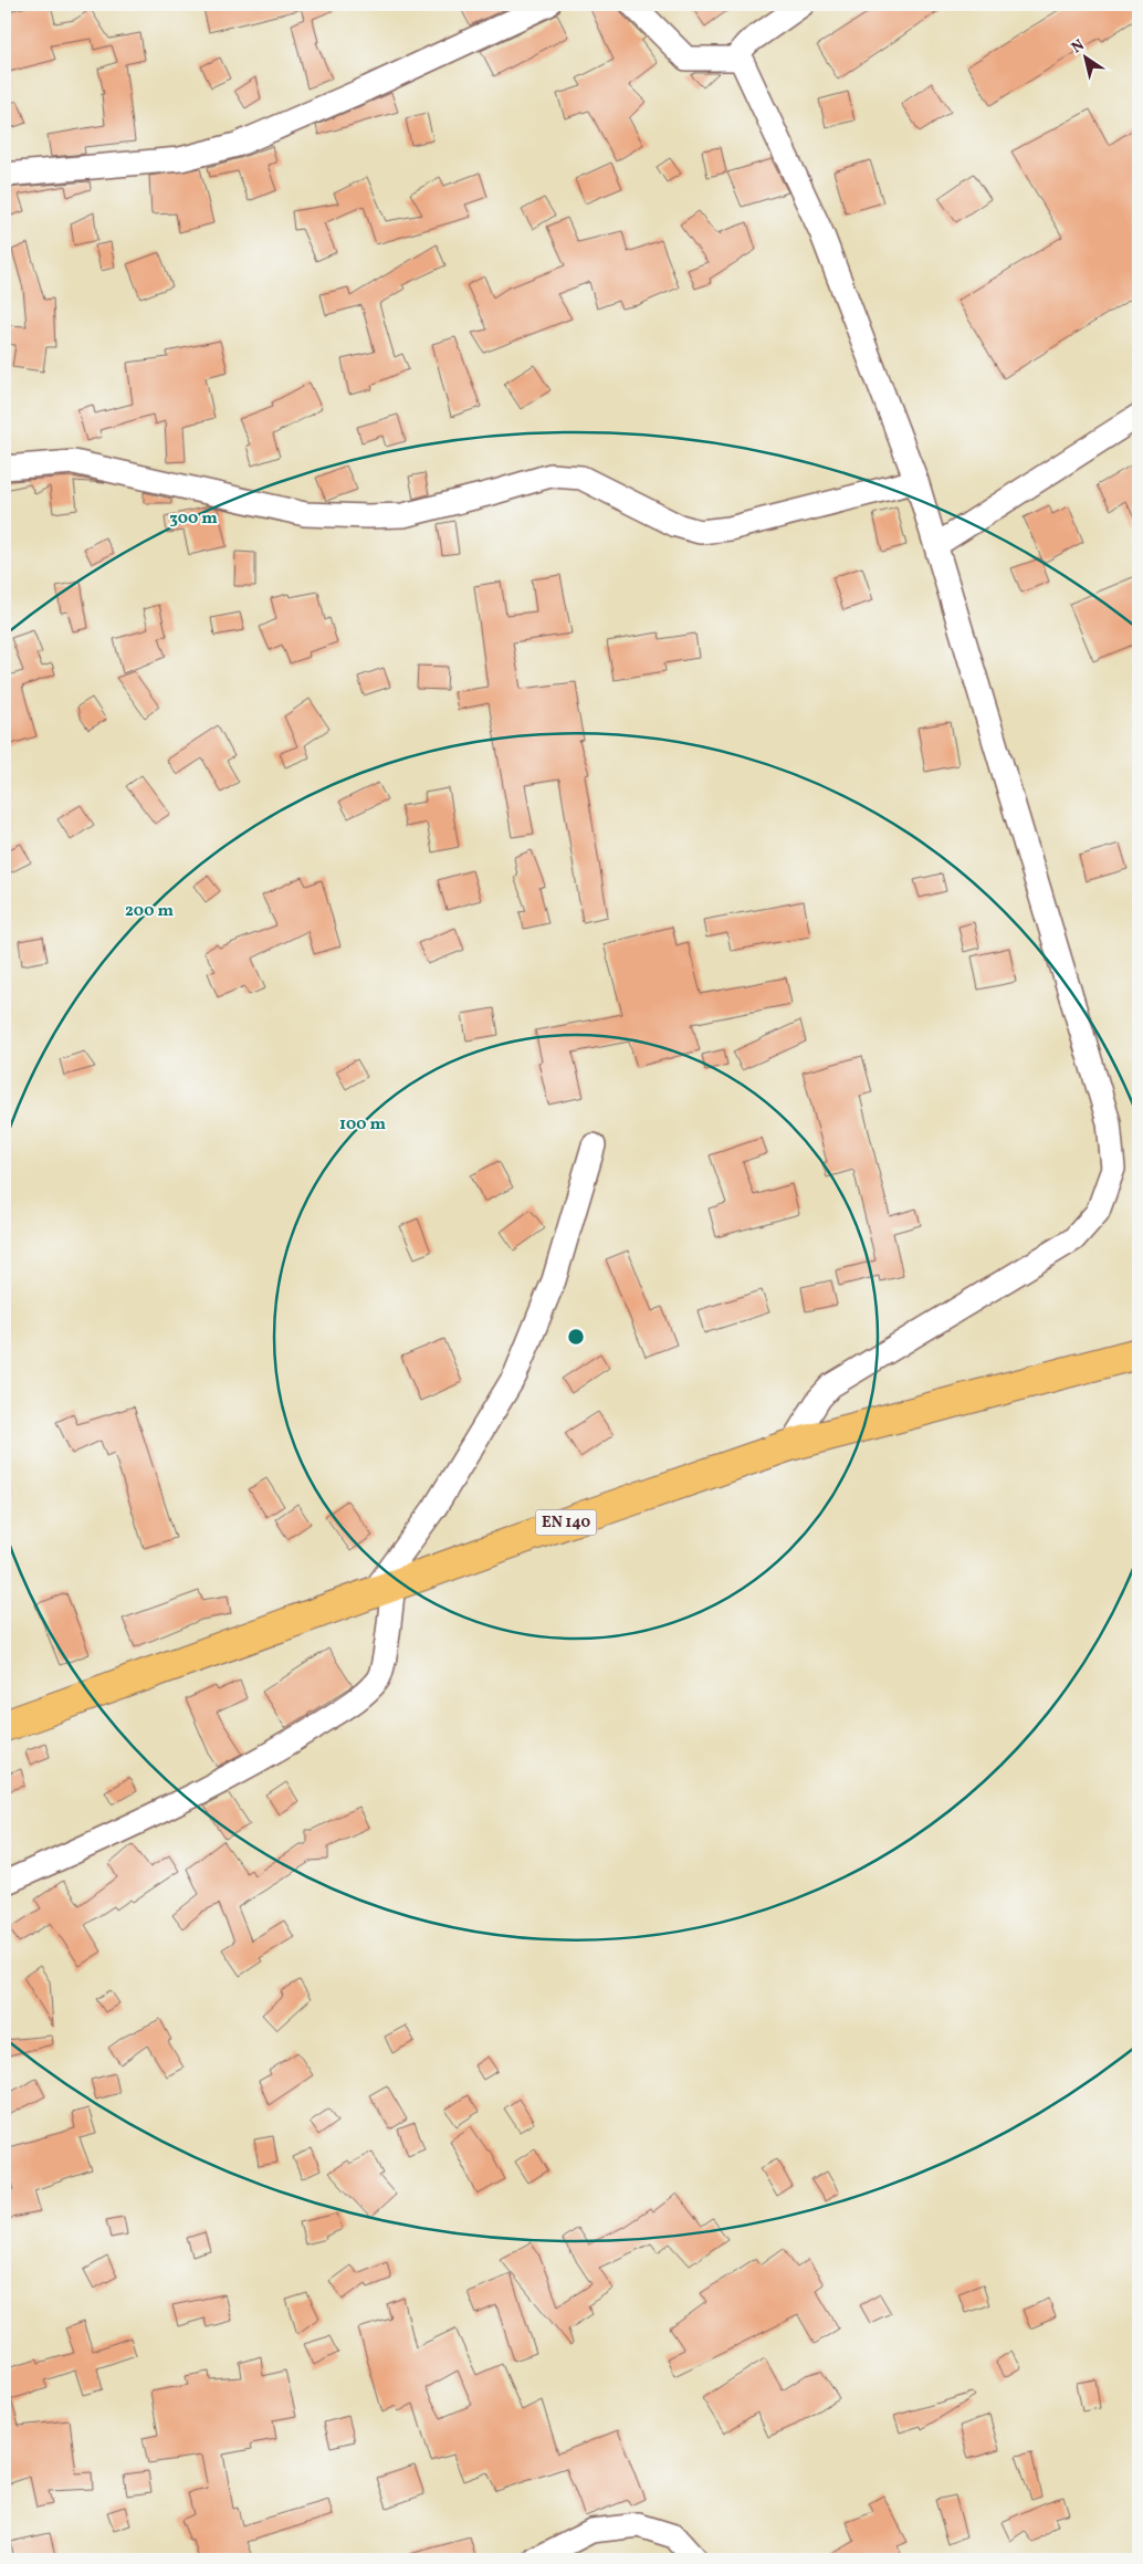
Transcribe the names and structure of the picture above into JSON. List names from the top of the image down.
{
  "streets": {
    "main road": ["EN 140"]
  },
  "north": "top left",
  "rings": ["300 m", "200 m", "100 m"]
}
